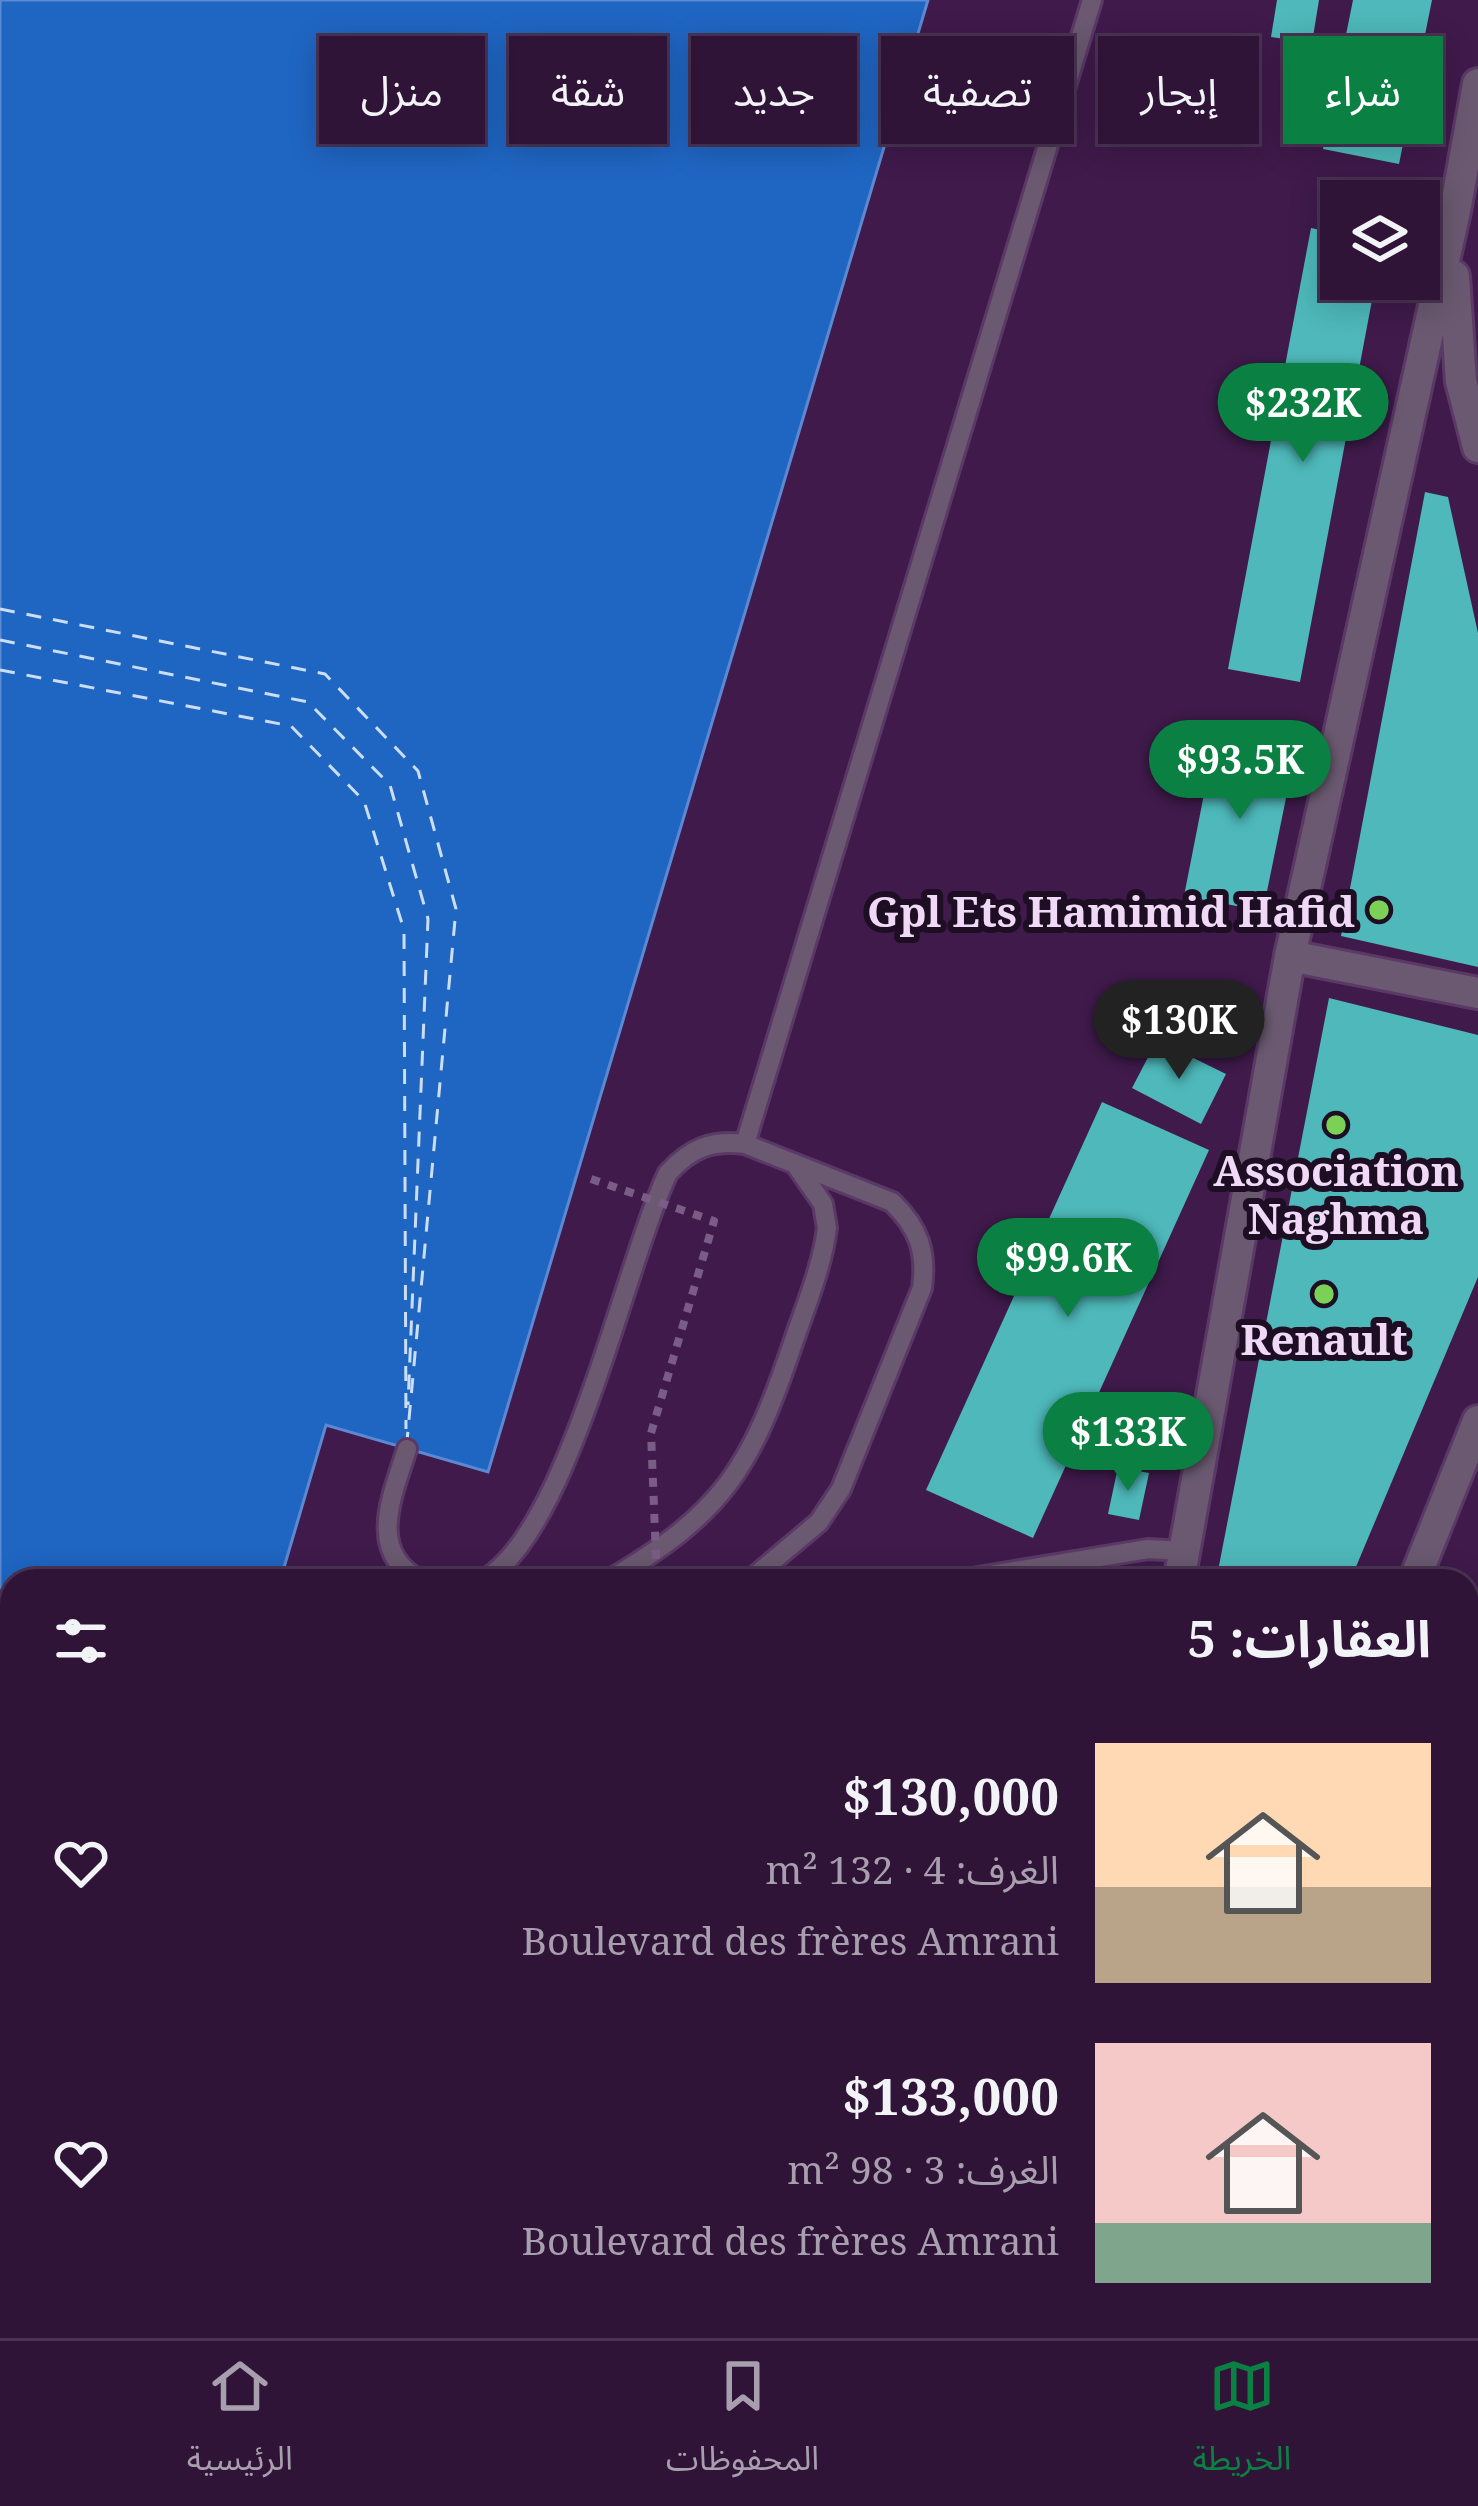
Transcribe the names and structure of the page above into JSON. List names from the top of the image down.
{
  "places": ["Gpl Ets Hamimid Hafid", "Association Naghma", "Renault"],
  "page": {
    "chip": [
      "شراء",
      "إيجار",
      "تصفية",
      "جديد",
      "شقة",
      "منزل"
    ],
    "price": [
      "$232K",
      "$93.5K",
      "$130K",
      "$99.6K",
      "$133K"
    ],
    "heading": "العقارات: 5",
    "list": [
      {
        "name": "$130,000",
        "note": "الغرف: 4 · 132 m² · Boulevard des frères Amrani"
      },
      {
        "name": "$133,000",
        "note": "الغرف: 3 · 98 m² · Boulevard des frères Amrani"
      }
    ],
    "tabs": ["الخريطة", "المحفوظات", "الرئيسية"]
  }
}
